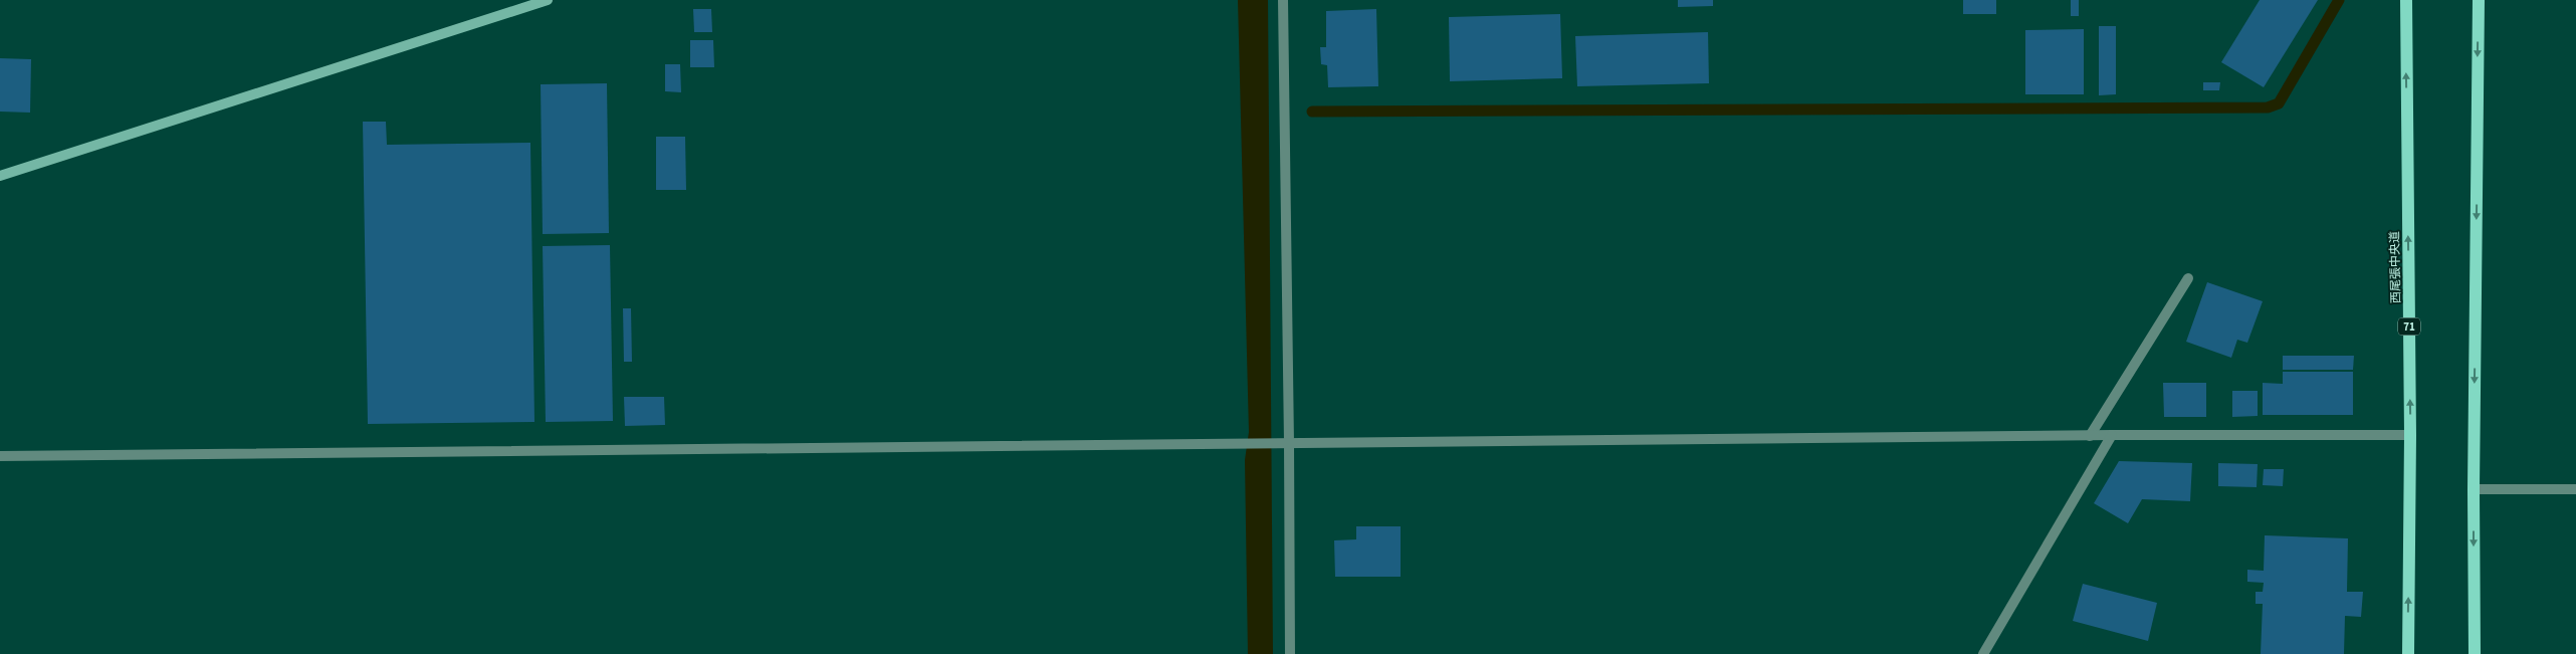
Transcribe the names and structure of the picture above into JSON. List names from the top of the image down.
{
  "streets": {
    "main road": ["西尾張中央道", "71"]
  }
}
